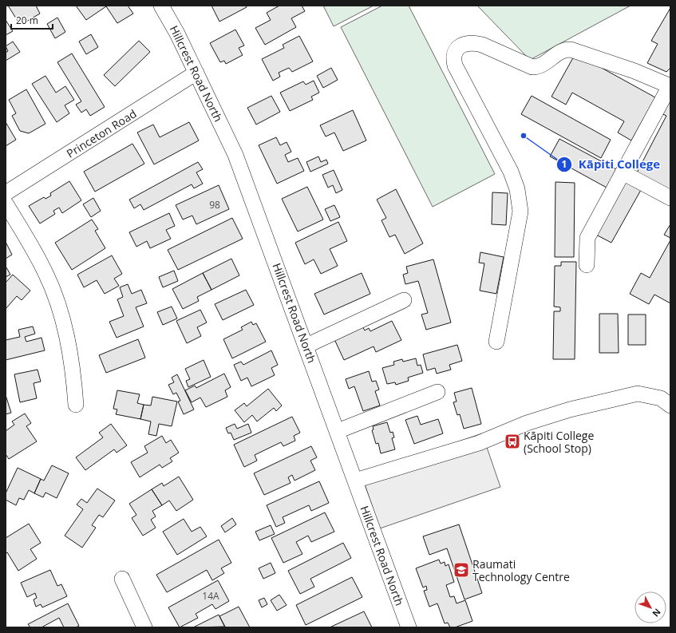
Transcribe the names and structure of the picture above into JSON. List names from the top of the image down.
{
  "streets": {
    "street": ["Hillcrest Road North", "Princeton Road"]
  },
  "crossings": [
    ["Hillcrest Road North", "Princeton Road"]
  ],
  "places": {
    "other": ["Kāpiti College"],
    "bus stop": ["Kāpiti College (School Stop)"],
    "school or university": ["Raumati Technology Centre"]
  },
  "house_numbers": ["98", "14A"],
  "scale_bar": "20 m",
  "north": "bottom right"
}
